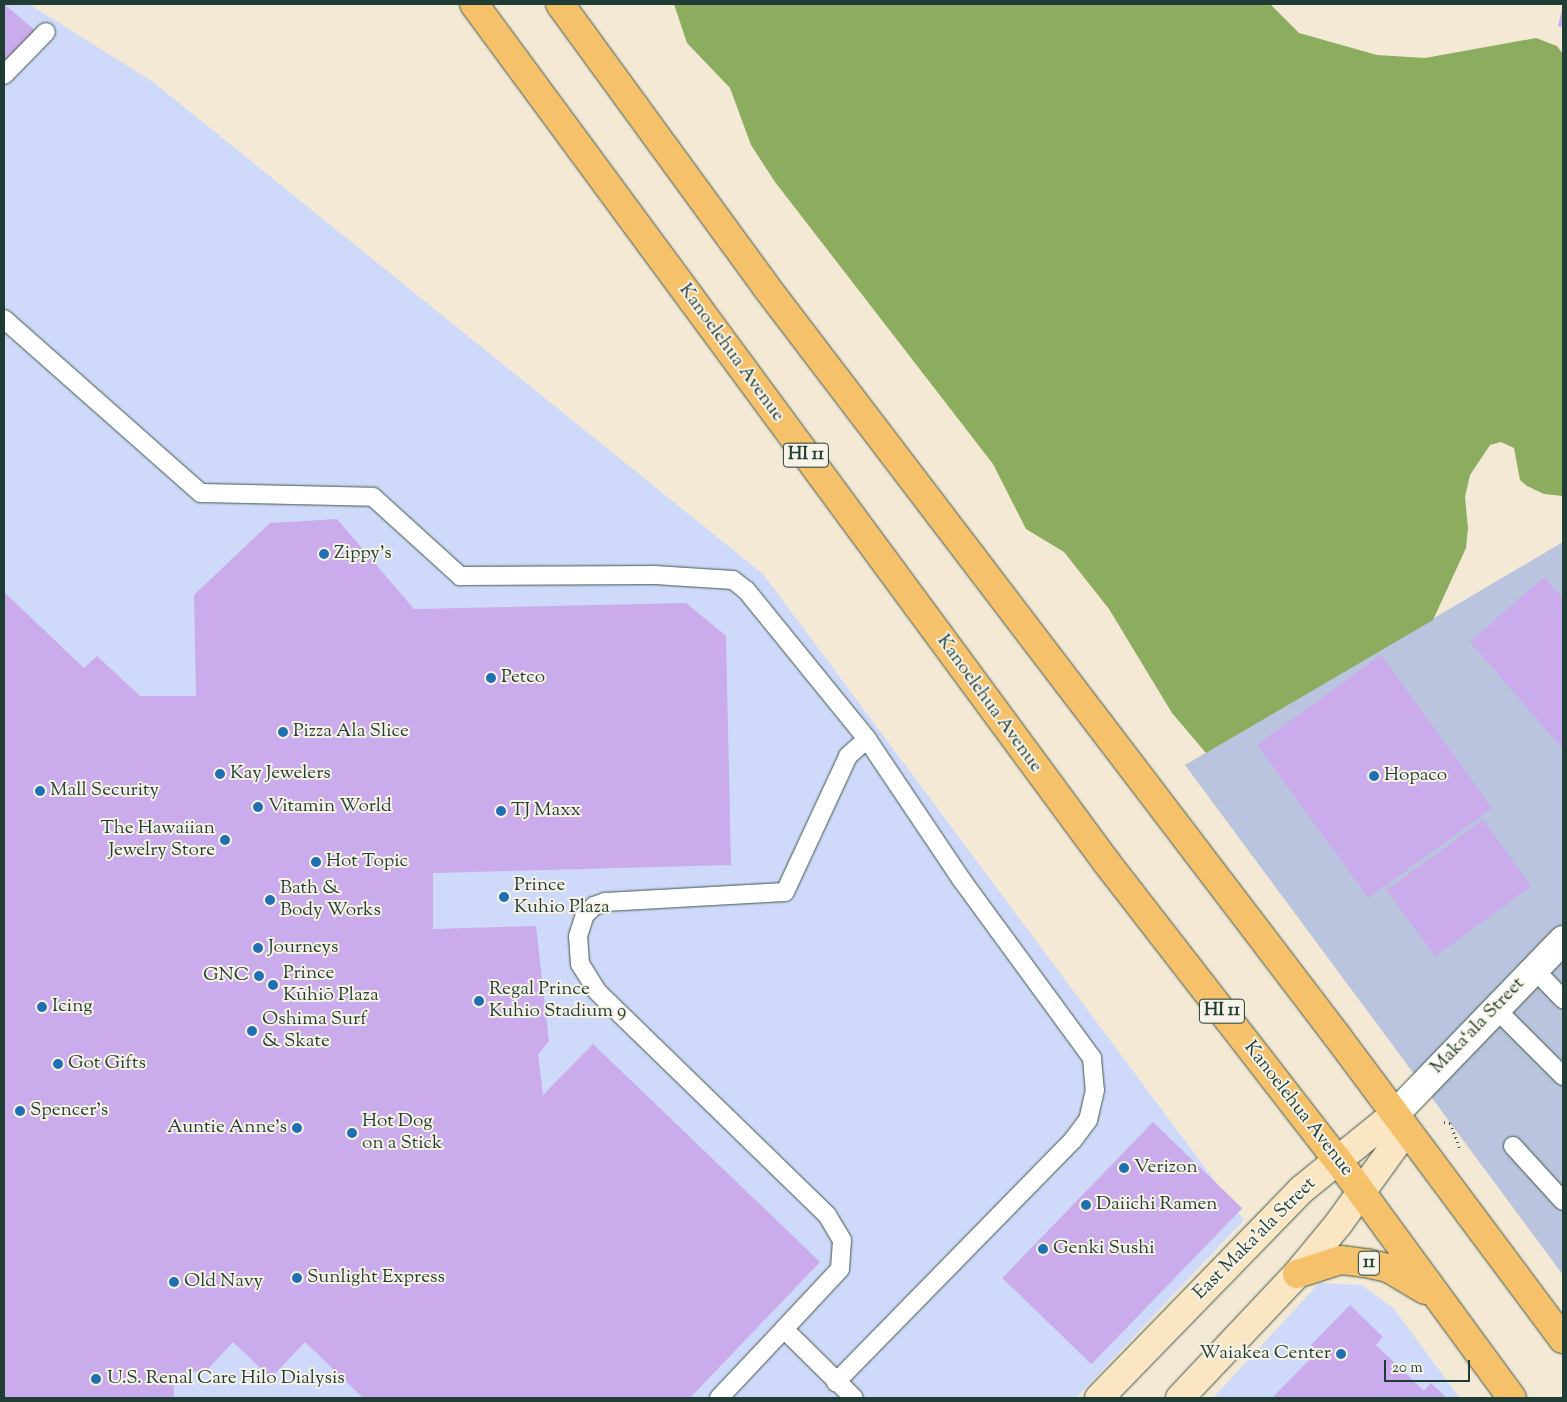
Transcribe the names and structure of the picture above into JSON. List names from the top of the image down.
{
  "streets": {
    "highway": ["Kanoelehua Avenue", "HI 11", "11"],
    "street": ["Maka‘ala Street", "East Maka'ala Street"]
  },
  "crossings": [
    ["Kanoelehua Avenue", "East Maka'ala Street"],
    ["Kanoelehua Avenue", "11"],
    ["Maka‘ala Street", "East Maka'ala Street"]
  ],
  "places": [
    "Zippy's",
    "Petco",
    "Pizza Ala Slice",
    "Kay Jewelers",
    "Hopaco",
    "Mall Security",
    "Vitamin World",
    "TJ Maxx",
    "The Hawaiian Jewelry Store",
    "Hot Topic",
    "Prince Kuhio Plaza",
    "Bath & Body Works",
    "Journeys",
    "GNC",
    "Prince Kūhiō Plaza",
    "Regal Prince Kuhio Stadium 9",
    "Icing",
    "Oshima Surf & Skate",
    "Got Gifts",
    "Spencer's",
    "Auntie Anne's",
    "Hot Dog on a Stick",
    "Verizon",
    "Daiichi Ramen",
    "Genki Sushi",
    "Sunlight Express",
    "Old Navy",
    "Waiakea Center",
    "U.S. Renal Care Hilo Dialysis"
  ],
  "scale_bar": "20 m"
}
